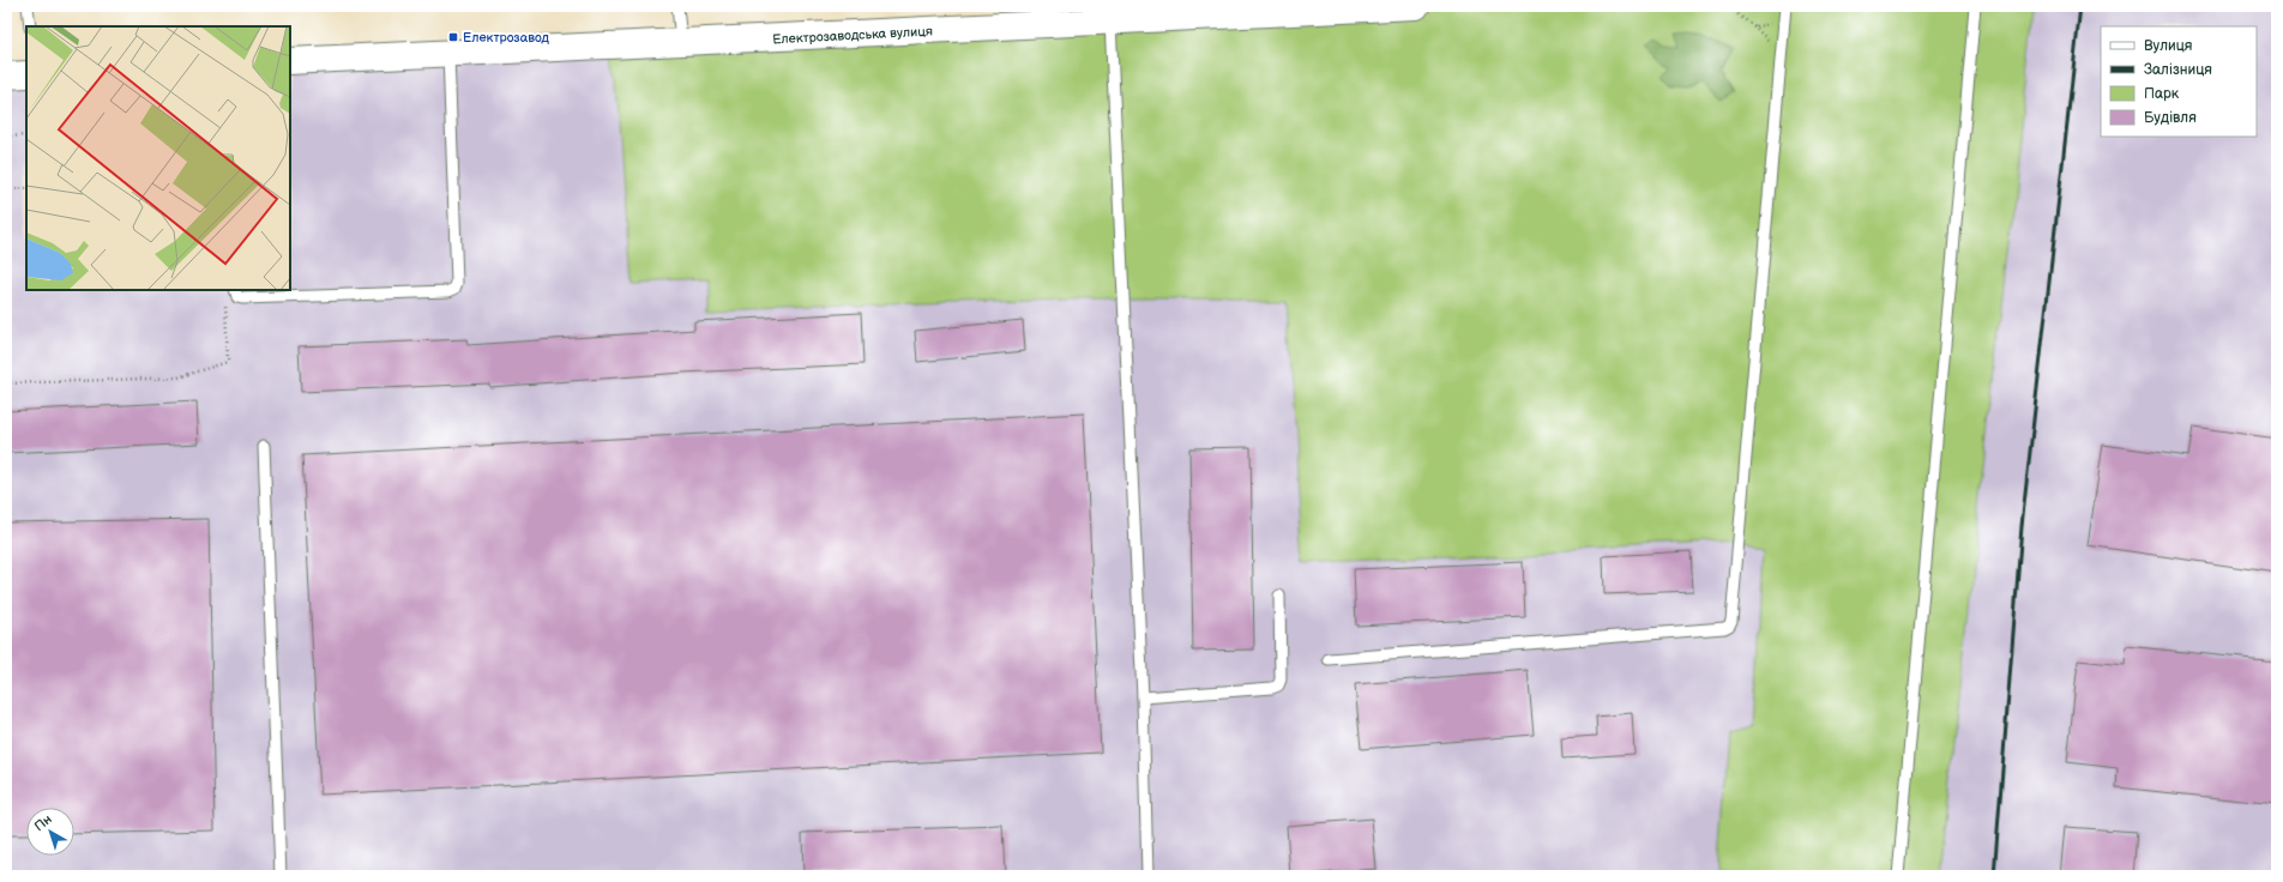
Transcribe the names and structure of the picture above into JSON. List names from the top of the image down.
{
  "streets": {
    "main road": ["Електрозаводська вулиця"]
  },
  "places": {
    "transit": ["Електрозавод"]
  },
  "legend": [
    "Вулиця",
    "Залізниця",
    "Парк",
    "Будівля"
  ],
  "north": "top left"
}
